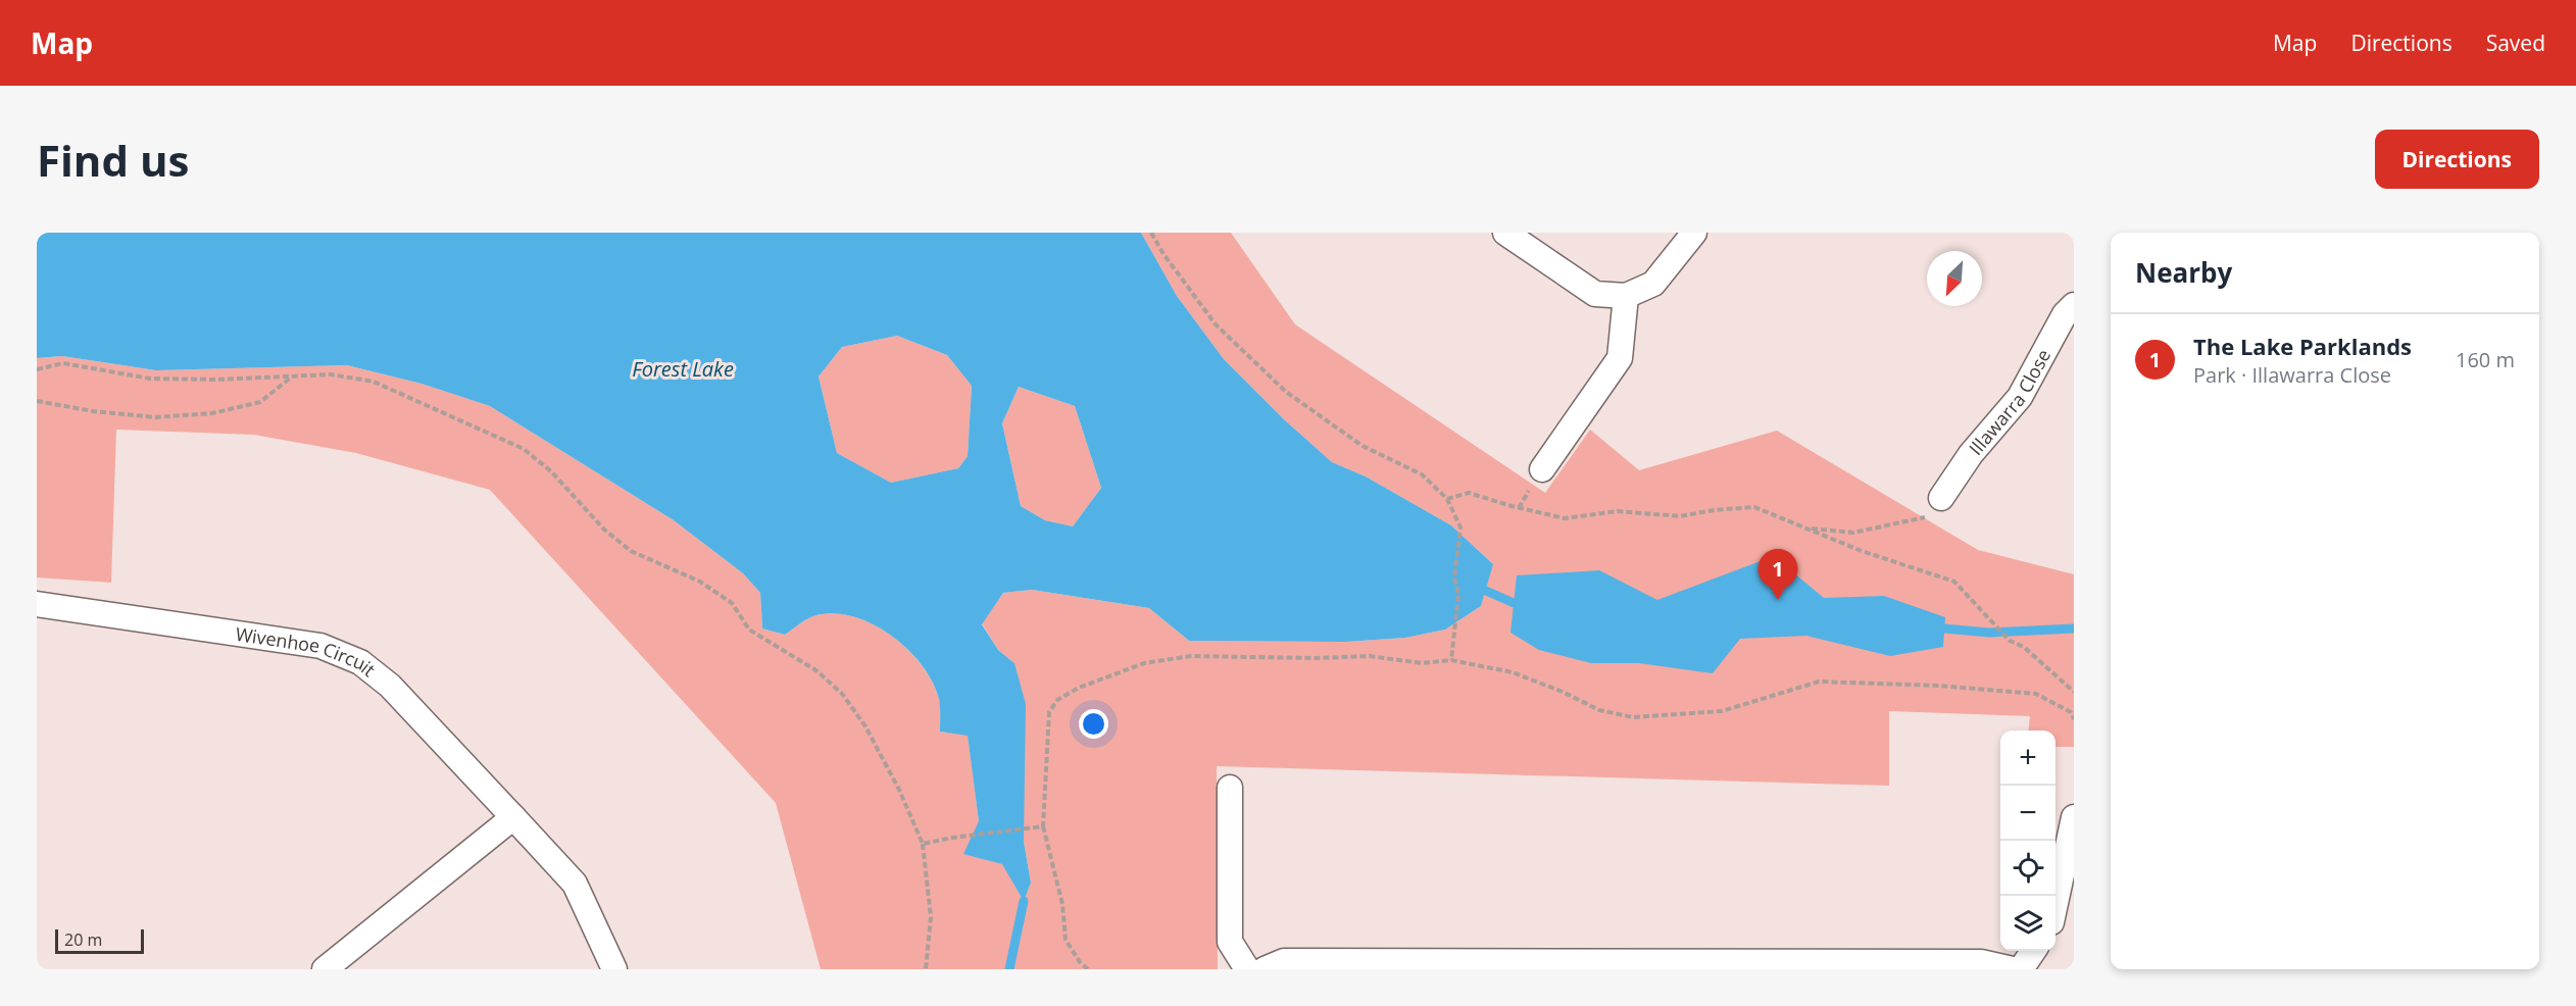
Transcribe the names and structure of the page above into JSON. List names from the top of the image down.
{
  "streets": {
    "street": ["Illawarra Close", "Wivenhoe Circuit"]
  },
  "water": ["Forest Lake"],
  "scale_bar": "20 m",
  "north": "bottom left",
  "page": {
    "header": "Map",
    "nav": ["Map", "Directions", "Saved"],
    "buttons": "Directions",
    "title": "Find us",
    "heading": "Nearby",
    "list": [
      {
        "mark": "1",
        "name": "The Lake Parklands",
        "note": "Park · Illawarra Close",
        "value": "160 m"
      }
    ],
    "pins": "1",
    "map_buttons": ["+", "−"],
    "scale": "20 m"
  }
}
